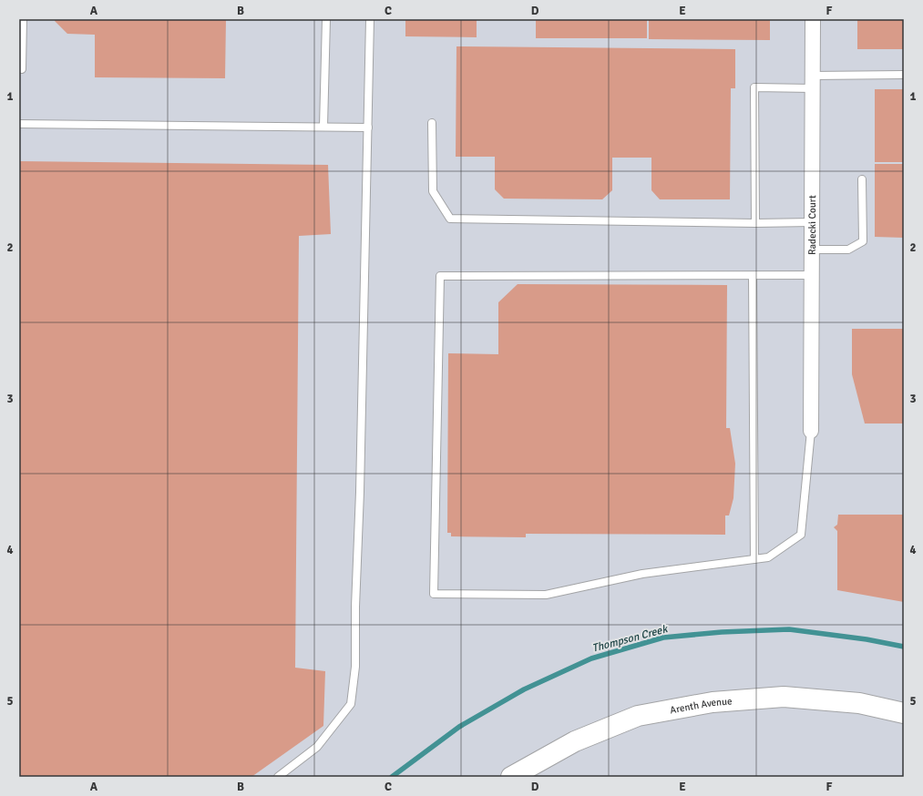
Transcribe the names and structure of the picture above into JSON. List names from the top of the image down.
{
  "streets": {
    "street": ["Radecki Court", "Arenth Avenue"]
  },
  "water": ["Thompson Creek"],
  "grid": {
    "columns": [
      "A",
      "B",
      "C",
      "D",
      "E",
      "F"
    ],
    "rows": [
      "1",
      "2",
      "3",
      "4",
      "5"
    ]
  }
}
